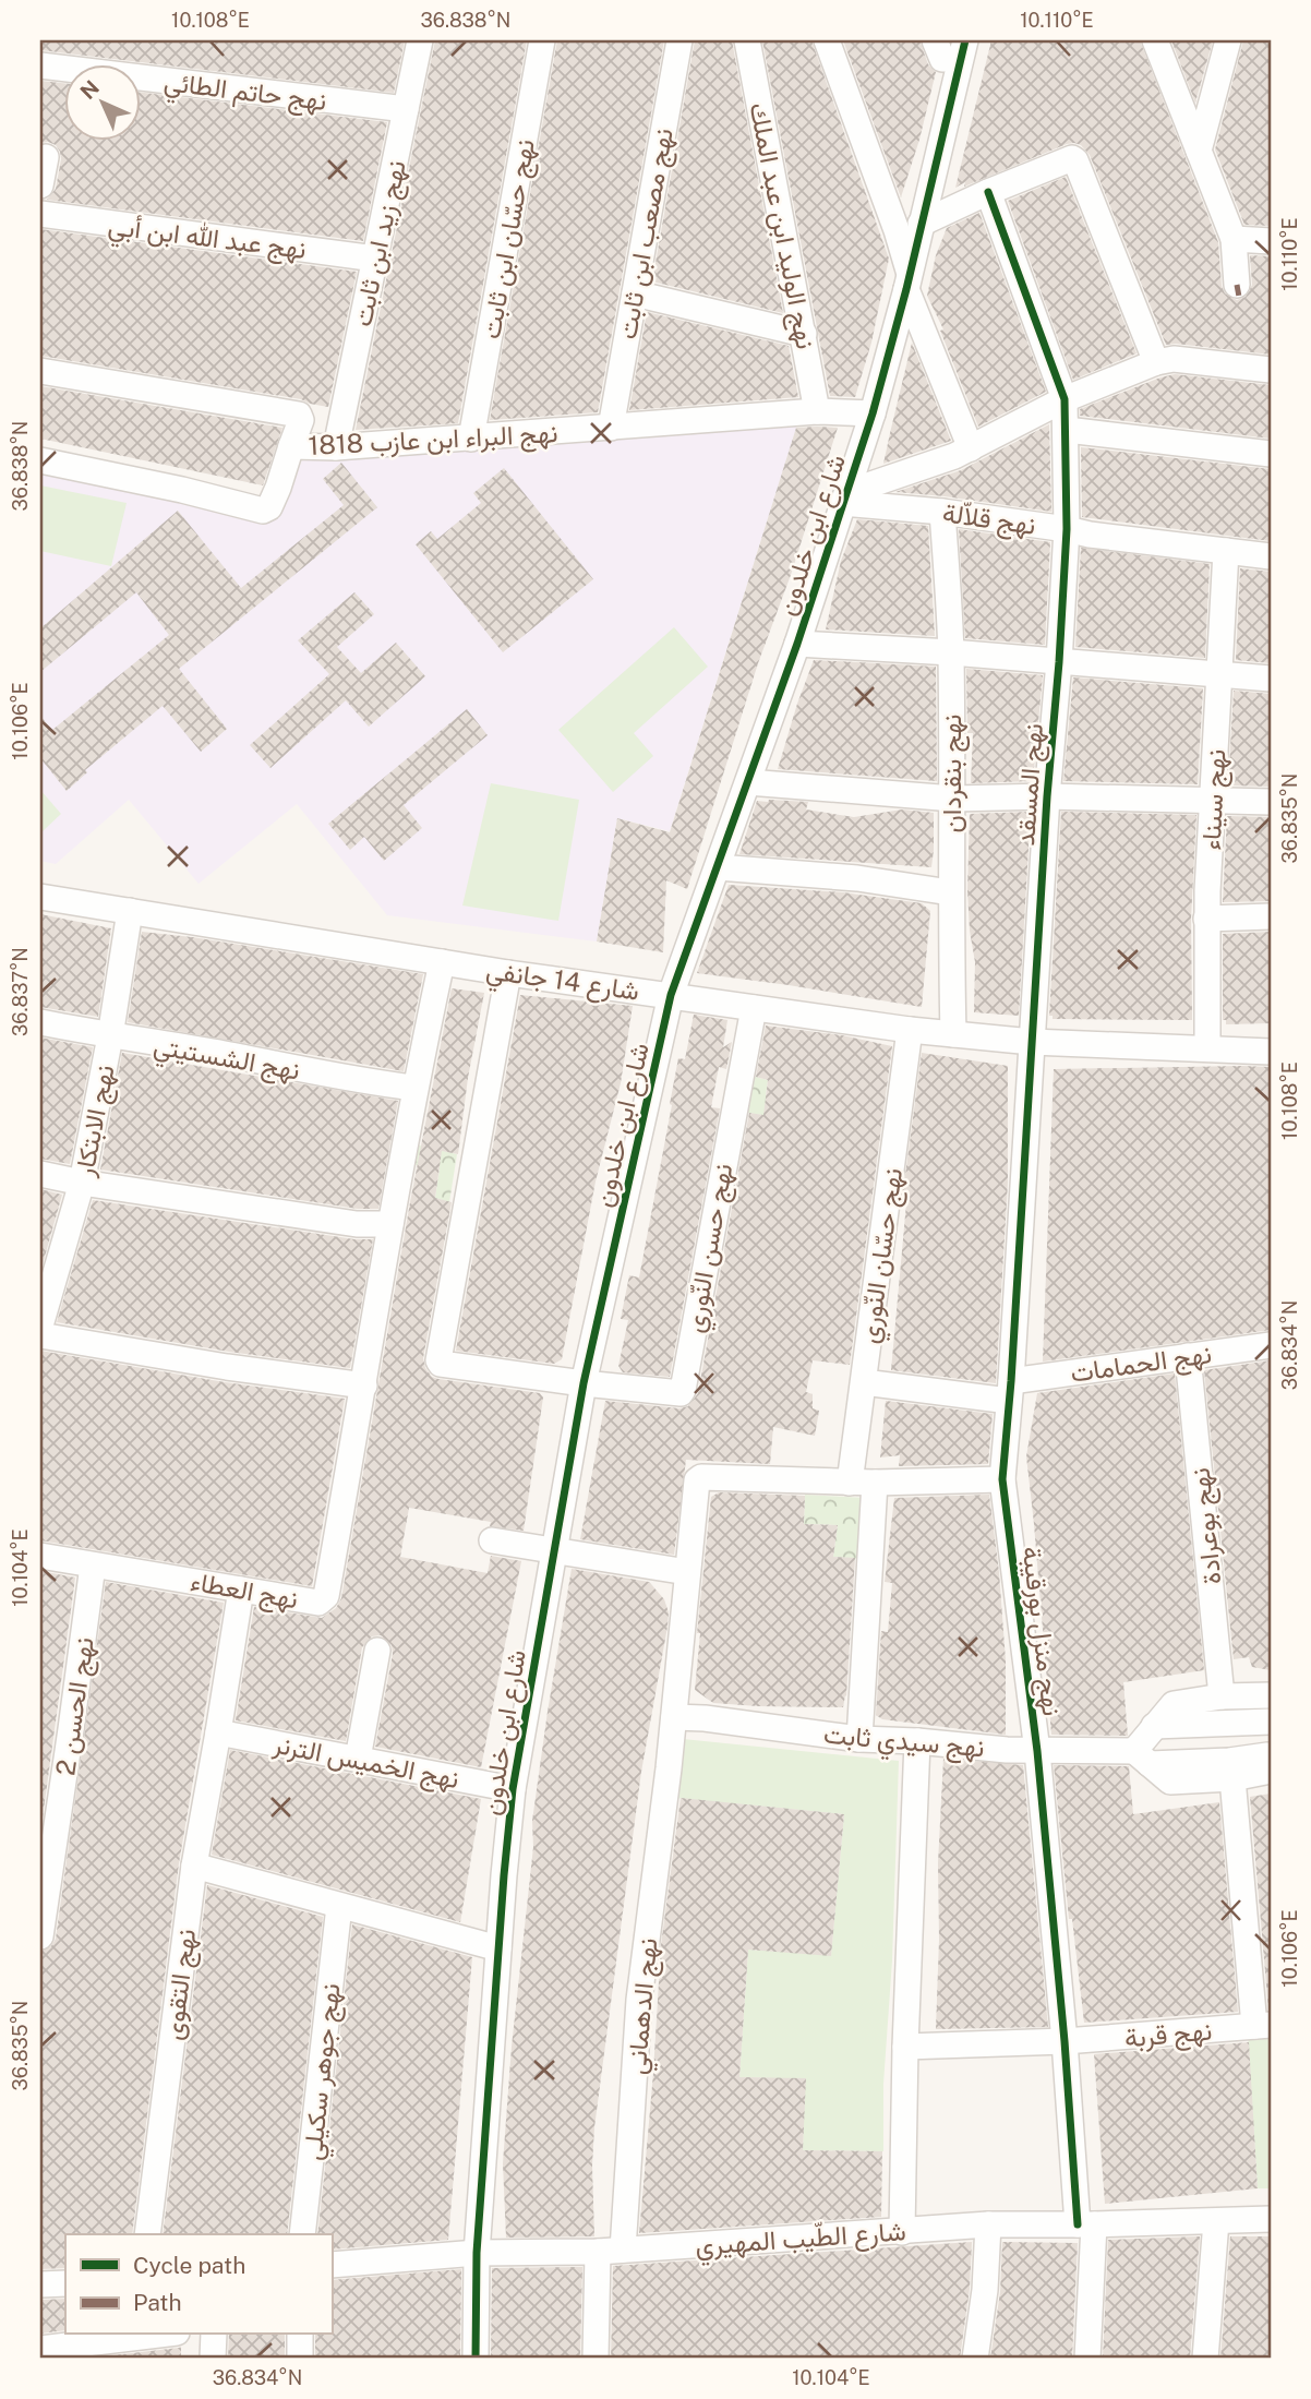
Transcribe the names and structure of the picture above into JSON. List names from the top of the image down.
{
  "streets": {
    "street": [
      "نهج حاتم الطائي",
      "نهج الوليد ابن عبد الملك",
      "نهج مصعب ابن ثابت",
      "نهج عبد الله ابن أبي",
      "نهج حسّان ابن ثابت",
      "نهج زيد ابن ثابت",
      "نهج البراء ابن عازب 1818",
      "نهج قلاّلة",
      "شارع ابن خلدون",
      "نهج بنقردان",
      "نهج المسقد",
      "نهج سيناء",
      "شارع 14 جانفي",
      "نهج الشستيتي",
      "نهج الابتكار",
      "نهج حسن النّوري",
      "نهج حسّان النّوري",
      "نهج الحمامات",
      "نهج بوعرادة",
      "نهج العطاء",
      "نهج منزل بورقيبة",
      "نهج الحسن 2",
      "نهج سيدي ثابت",
      "نهج الخميس الترنر",
      "نهج التقوى",
      "نهج الدهماني",
      "نهج قربة",
      "نهج جوهر سكيلي",
      "شارع الطّيب المهيري"
    ]
  },
  "crossings": [
    ["نهج حاتم الطائي", "نهج زيد ابن ثابت"],
    ["نهج الوليد ابن عبد الملك", "نهج البراء ابن عازب 1818"],
    ["نهج مصعب ابن ثابت", "نهج البراء ابن عازب 1818"],
    ["نهج عبد الله ابن أبي", "نهج زيد ابن ثابت"],
    ["نهج حسّان ابن ثابت", "نهج البراء ابن عازب 1818"],
    ["نهج زيد ابن ثابت", "نهج البراء ابن عازب 1818"],
    ["نهج البراء ابن عازب 1818", "شارع ابن خلدون"],
    ["نهج قلاّلة", "شارع ابن خلدون"],
    ["نهج قلاّلة", "نهج بنقردان"],
    ["نهج قلاّلة", "نهج المسقد"],
    ["نهج قلاّلة", "نهج سيناء"],
    ["شارع ابن خلدون", "شارع 14 جانفي"],
    ["شارع ابن خلدون", "نهج حسن النّوري"],
    ["شارع ابن خلدون", "نهج الخميس الترنر"],
    ["شارع ابن خلدون", "شارع الطّيب المهيري"],
    ["نهج بنقردان", "شارع 14 جانفي"],
    ["نهج المسقد", "شارع 14 جانفي"],
    ["نهج المسقد", "نهج منزل بورقيبة"],
    ["نهج سيناء", "شارع 14 جانفي"],
    ["شارع 14 جانفي", "نهج الابتكار"],
    ["شارع 14 جانفي", "نهج حسن النّوري"],
    ["شارع 14 جانفي", "نهج حسّان النّوري"],
    ["شارع 14 جانفي", "نهج منزل بورقيبة"],
    ["نهج الشستيتي", "نهج الابتكار"],
    ["نهج حسّان النّوري", "نهج الحمامات"],
    ["نهج حسّان النّوري", "نهج الدهماني"],
    ["نهج الحمامات", "نهج بوعرادة"],
    ["نهج الحمامات", "نهج منزل بورقيبة"],
    ["نهج العطاء", "نهج الحسن 2"],
    ["نهج العطاء", "نهج التقوى"],
    ["نهج منزل بورقيبة", "نهج سيدي ثابت"],
    ["نهج منزل بورقيبة", "نهج قربة"],
    ["نهج منزل بورقيبة", "شارع الطّيب المهيري"],
    ["نهج سيدي ثابت", "نهج الدهماني"],
    ["نهج الخميس الترنر", "نهج التقوى"],
    ["نهج الدهماني", "شارع الطّيب المهيري"]
  ],
  "legend": ["Cycle path", "Path"],
  "north": "top left",
  "coordinates": [
    "10.108°E",
    "36.838°N",
    "10.110°E",
    "10.106°E",
    "36.835°N",
    "36.837°N",
    "36.834°N",
    "10.104°E"
  ]
}
